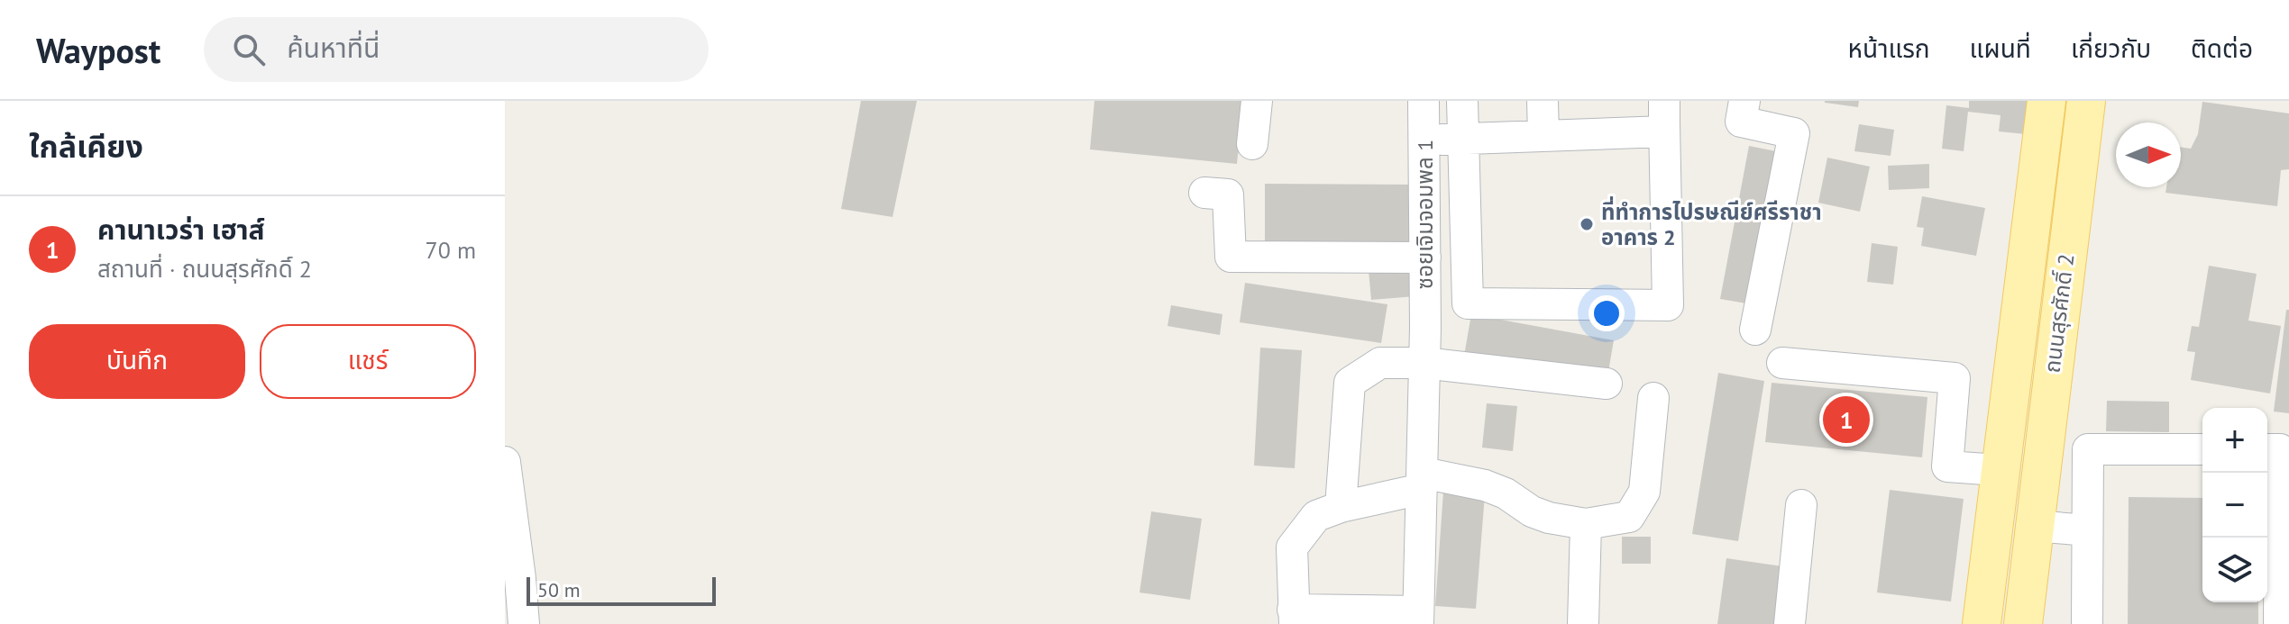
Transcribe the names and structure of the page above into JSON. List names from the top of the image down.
{
  "streets": {
    "main road": ["ถนนสุรศักดิ์ 2"],
    "lane": ["ซอยเจิมจอมพล 1"]
  },
  "places": ["ที่ทำการไปรษณีย์ศรีราชา อาคาร 2"],
  "scale_bar": "50 m",
  "north": "right",
  "page": {
    "header": "Waypost",
    "search": "ค้นหาที่นี่",
    "nav": [
      "หน้าแรก",
      "แผนที่",
      "เกี่ยวกับ",
      "ติดต่อ"
    ],
    "heading": "ใกล้เคียง",
    "list": [
      {
        "mark": "1",
        "name": "คานาเวร่า เฮาส์",
        "note": "สถานที่ · ถนนสุรศักดิ์ 2",
        "value": "70 m"
      }
    ],
    "buttons": ["บันทึก", "แชร์"],
    "pins": "1",
    "map_buttons": ["+", "−"],
    "scale": "50 m"
  }
}
